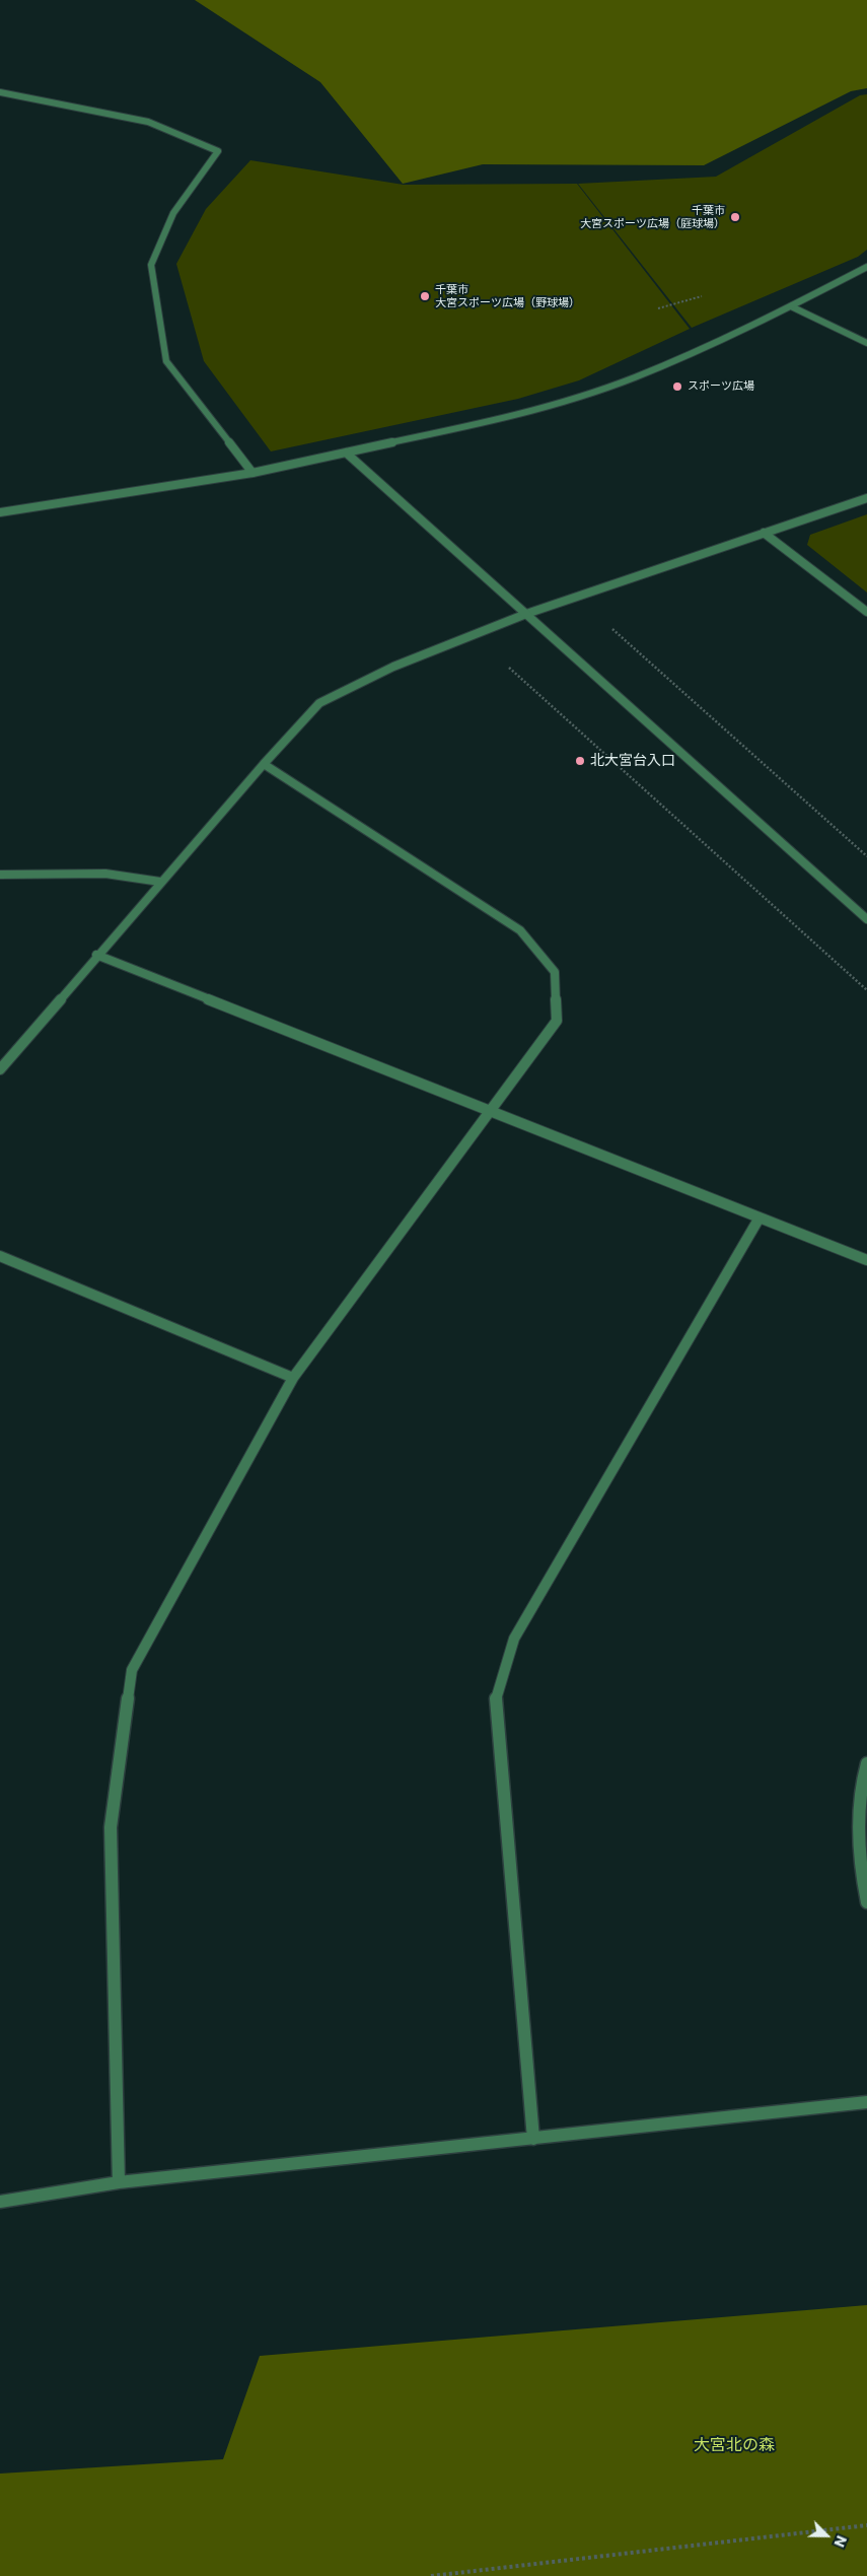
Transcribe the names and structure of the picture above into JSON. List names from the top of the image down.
{
  "parks": ["大宮北の森"],
  "places": [
    "千葉市 大宮スポーツ広場（庭球場）",
    "千葉市 大宮スポーツ広場（野球場）",
    "スポーツ広場",
    "北大宮台入口"
  ],
  "north": "bottom right"
}
